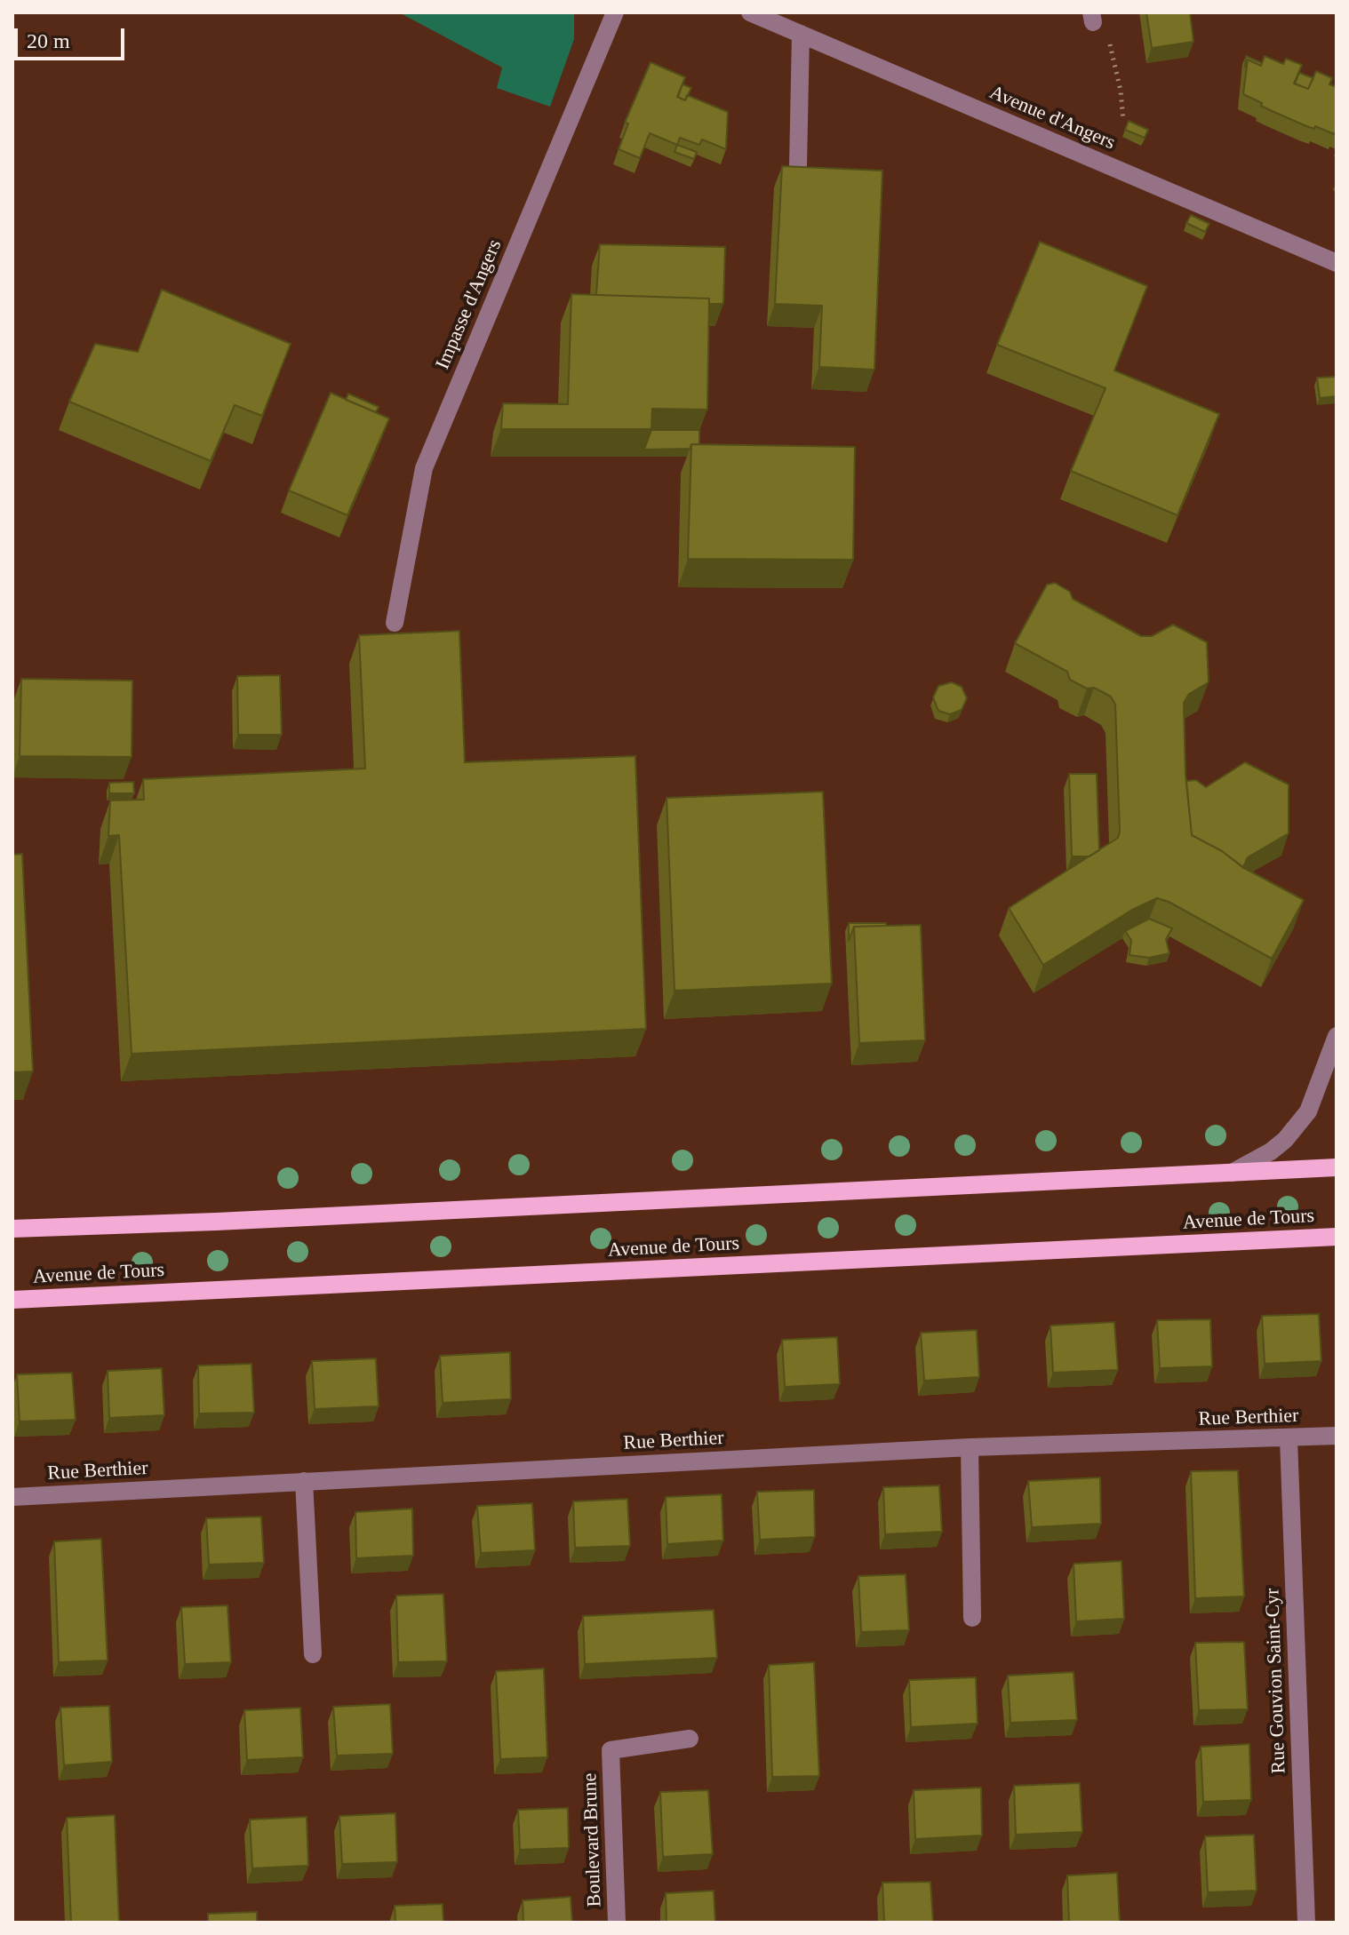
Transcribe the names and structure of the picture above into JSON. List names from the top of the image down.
{
  "streets": {
    "main road": ["Avenue de Tours"],
    "street": [
      "Avenue d'Angers",
      "Impasse d'Angers",
      "Rue Berthier",
      "Rue Gouvion Saint-Cyr",
      "Boulevard Brune"
    ]
  },
  "crossings": [
    ["Rue Berthier", "Rue Gouvion Saint-Cyr"]
  ],
  "scale_bar": "20 m"
}
